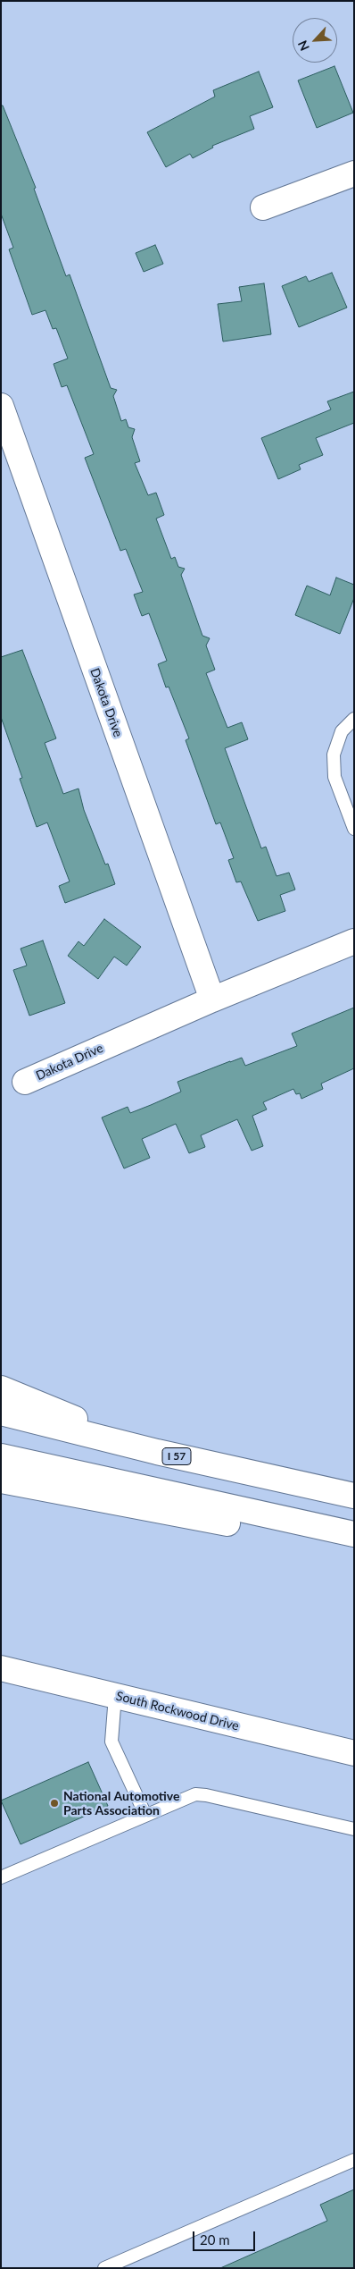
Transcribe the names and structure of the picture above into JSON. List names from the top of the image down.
{
  "streets": {
    "main road": ["Dakota Drive", "I 57", "South Rockwood Drive"]
  },
  "places": ["National Automotive Parts Association"],
  "scale_bar": "20 m",
  "north": "bottom left"
}
